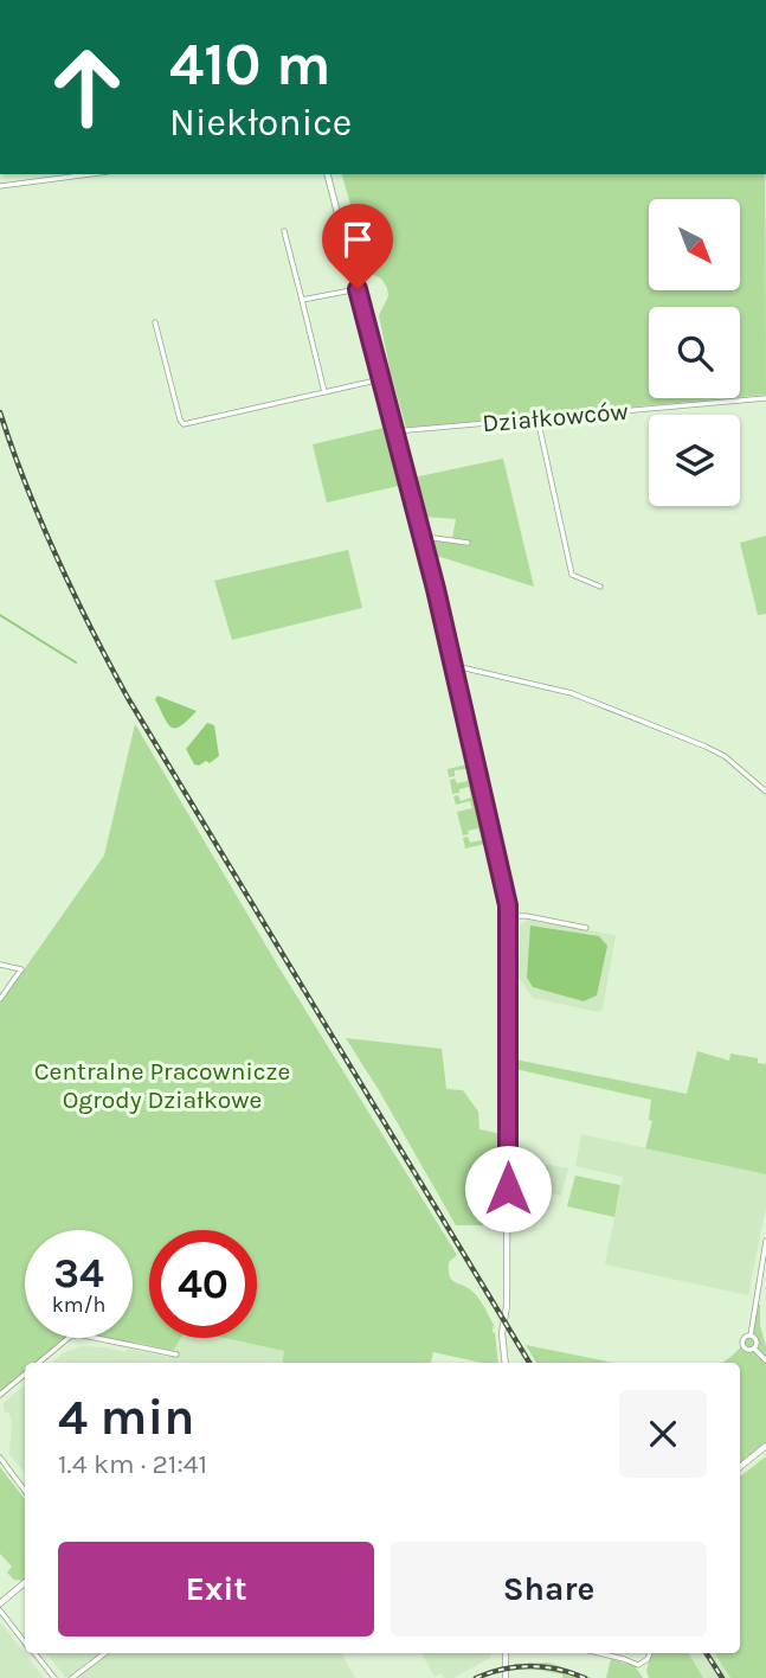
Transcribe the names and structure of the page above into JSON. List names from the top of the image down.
{
  "streets": {
    "street": ["Działkowców"]
  },
  "parks": ["Centralne Pracownicze Ogrody Działkowe"],
  "north": "bottom right",
  "page": {
    "turn": ["410 m", "Niekłonice"],
    "speed": "34 km/h",
    "limit": "40",
    "heading": ["4 min", "1.4 km · 21:41"],
    "buttons": ["Exit", "Share"]
  }
}
